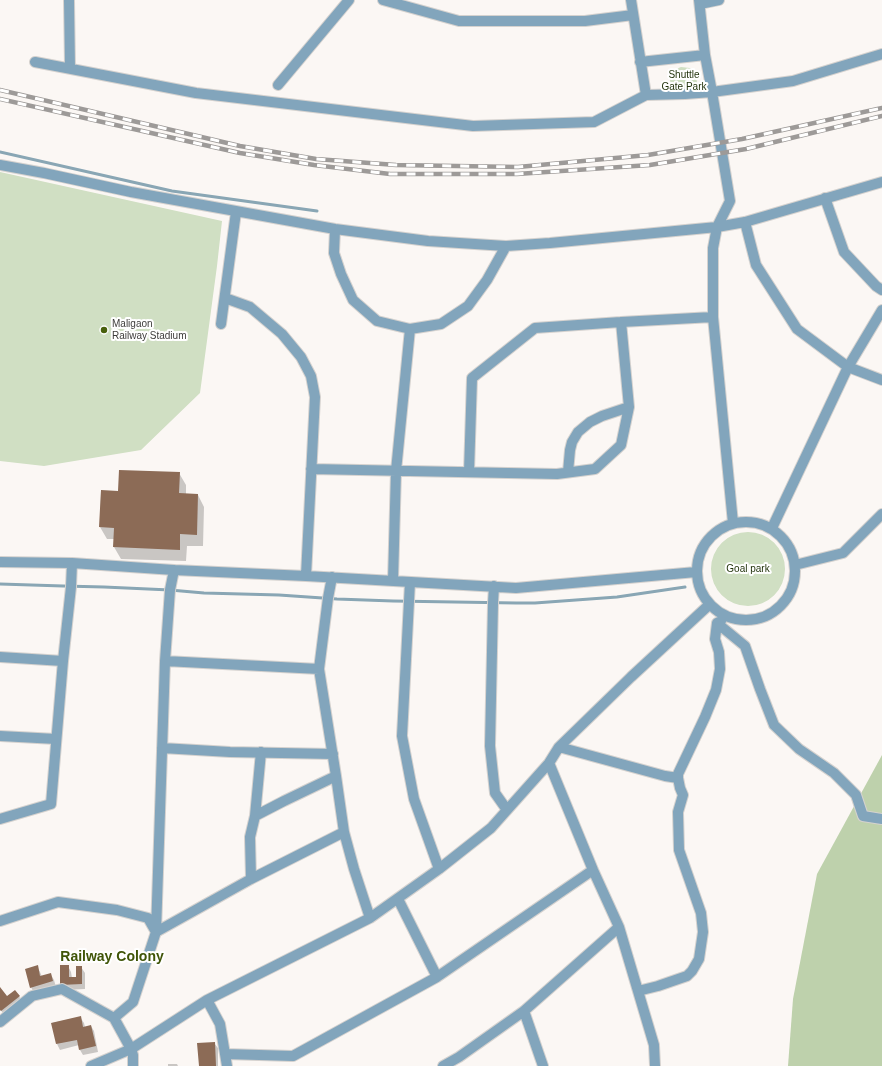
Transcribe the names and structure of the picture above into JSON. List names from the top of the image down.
{
  "districts": ["Railway Colony"],
  "parks": ["Shuttle Gate Park", "Goal park"],
  "places": ["Maligaon Railway Stadium"]
}
